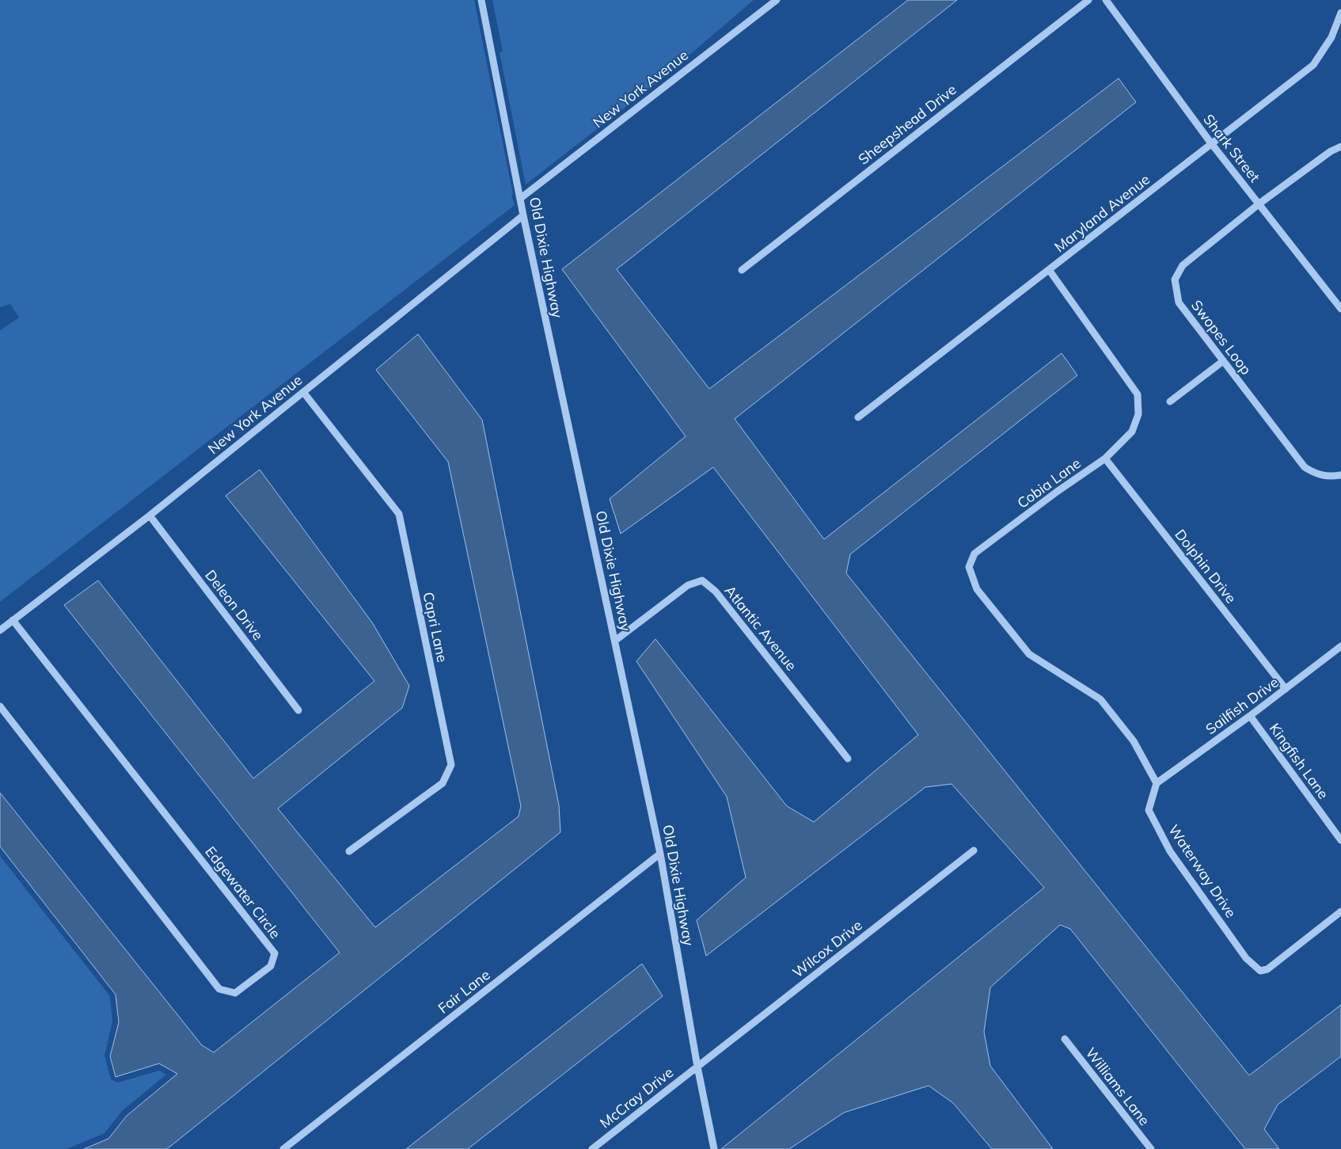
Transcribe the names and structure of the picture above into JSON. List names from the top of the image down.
{
  "streets": {
    "street": [
      "New York Avenue",
      "Sheepshead Drive",
      "Shark Street",
      "Maryland Avenue",
      "Old Dixie Highway",
      "Swopes Loop",
      "Cobia Lane",
      "Dolphin Drive",
      "Deleon Drive",
      "Capri Lane",
      "Atlantic Avenue",
      "Sailfish Drive",
      "Kingfish Lane",
      "Waterway Drive",
      "Edgewater Circle",
      "Wilcox Drive",
      "Fair Lane",
      "Williams Lane",
      "McCray Drive"
    ]
  },
  "crossings": [
    ["New York Avenue", "Old Dixie Highway"],
    ["New York Avenue", "Deleon Drive"],
    ["New York Avenue", "Capri Lane"],
    ["New York Avenue", "Edgewater Circle"],
    ["Shark Street", "Maryland Avenue"],
    ["Shark Street", "Swopes Loop"],
    ["Maryland Avenue", "Cobia Lane"],
    ["Old Dixie Highway", "Atlantic Avenue"],
    ["Old Dixie Highway", "Wilcox Drive"],
    ["Old Dixie Highway", "Fair Lane"],
    ["Old Dixie Highway", "McCray Drive"],
    ["Cobia Lane", "Dolphin Drive"],
    ["Cobia Lane", "Sailfish Drive"],
    ["Cobia Lane", "Waterway Drive"],
    ["Dolphin Drive", "Sailfish Drive"],
    ["Sailfish Drive", "Kingfish Lane"],
    ["Sailfish Drive", "Waterway Drive"],
    ["Wilcox Drive", "McCray Drive"]
  ]
}
